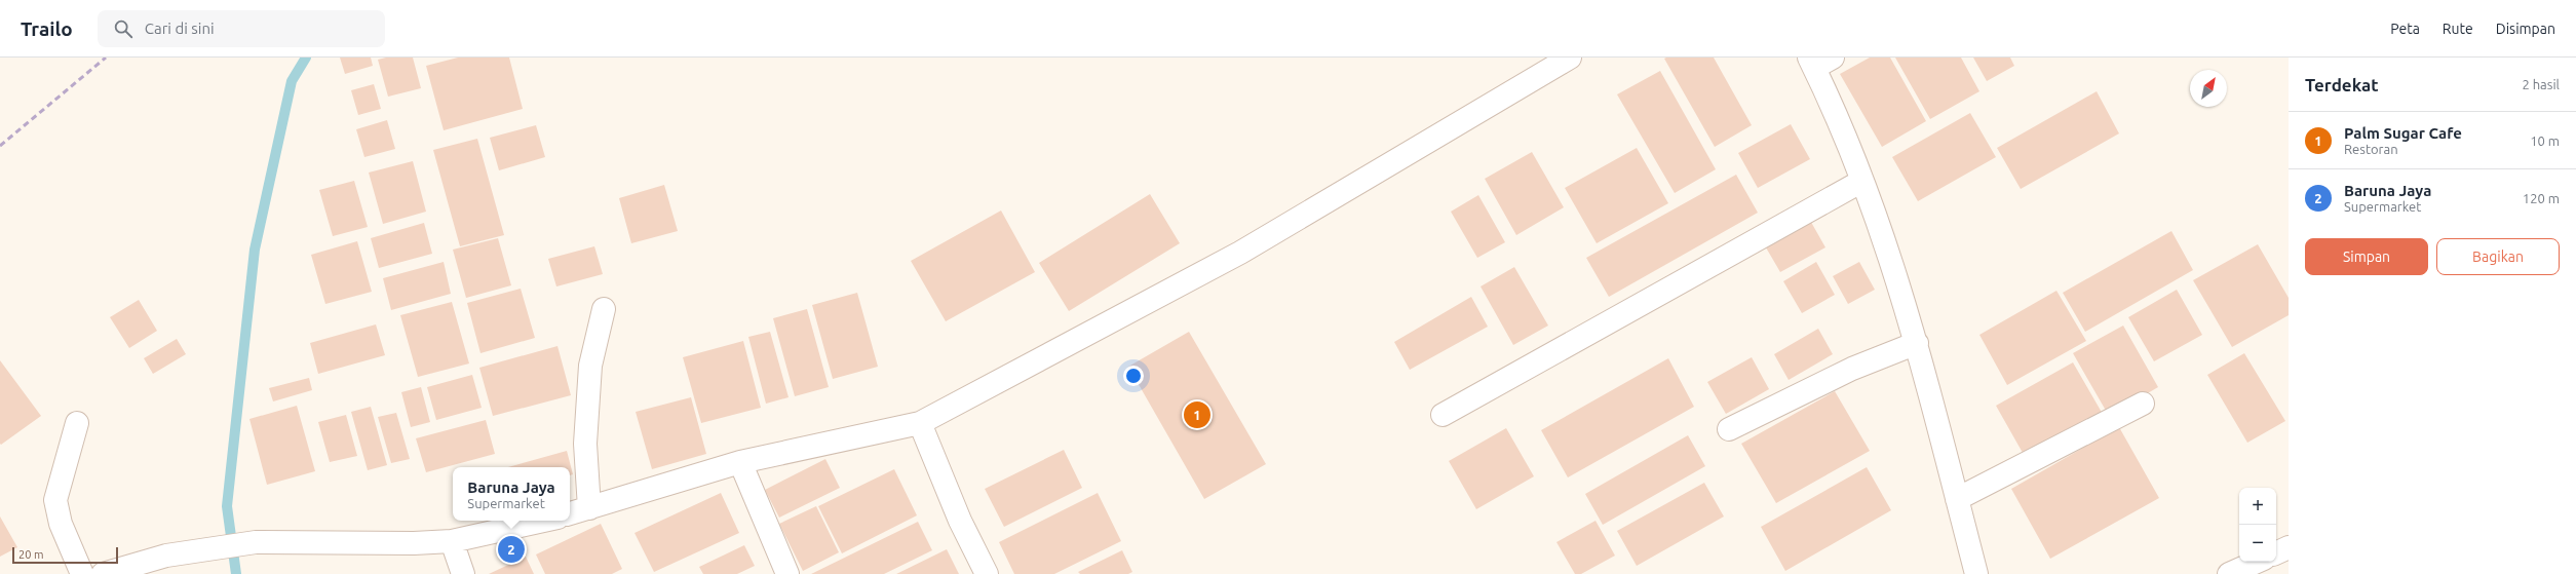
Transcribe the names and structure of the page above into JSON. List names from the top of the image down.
{
  "scale_bar": "20 m",
  "north": "top right",
  "page": {
    "header": "Trailo",
    "search": "Cari di sini",
    "nav": ["Peta", "Rute", "Disimpan"],
    "heading": ["Terdekat", "2 hasil"],
    "list": [
      {
        "mark": "1",
        "name": "Palm Sugar Cafe",
        "note": "Restoran",
        "value": "10 m"
      },
      {
        "mark": "2",
        "name": "Baruna Jaya",
        "note": "Supermarket",
        "value": "120 m"
      }
    ],
    "buttons": ["Simpan", "Bagikan"],
    "pins": ["1", "2"],
    "popup": ["Baruna Jaya", "Supermarket"],
    "map_buttons": ["+", "−"],
    "scale": "20 m"
  }
}
